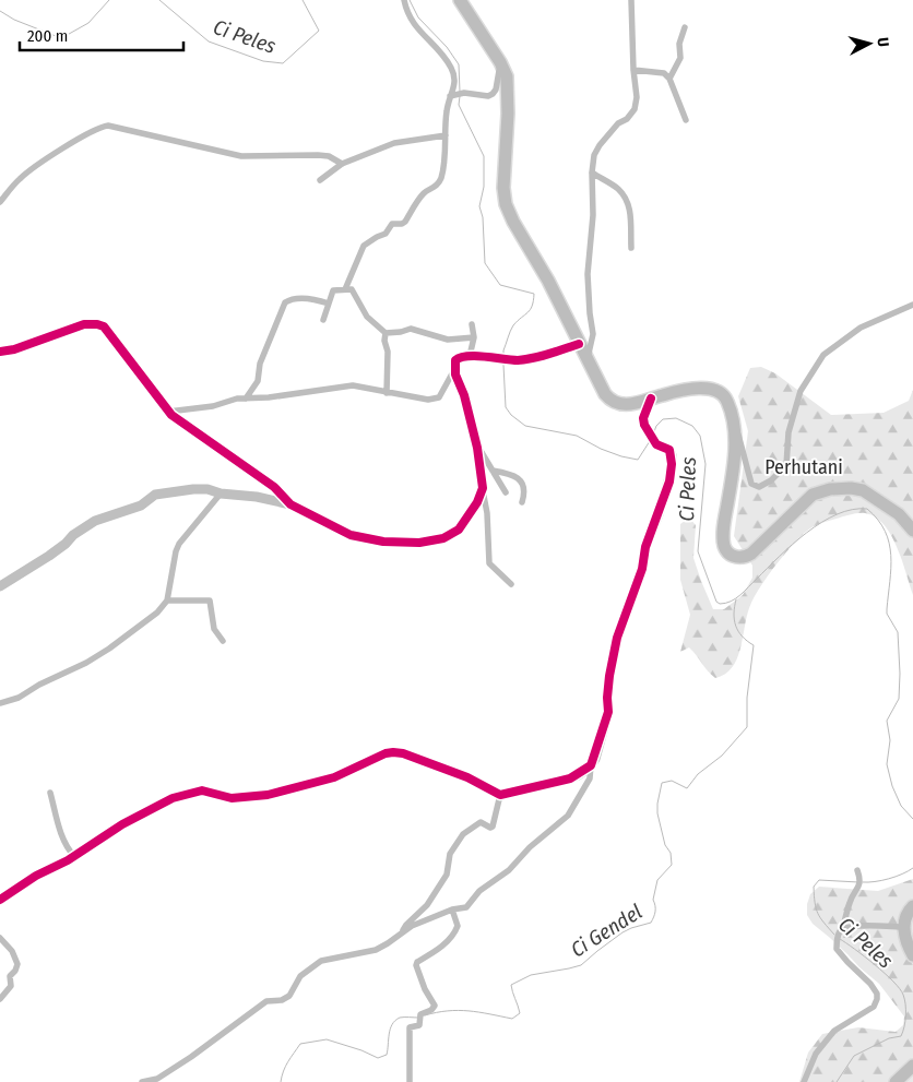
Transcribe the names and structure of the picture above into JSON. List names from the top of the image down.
{
  "water": ["Ci Peles", "Ci Gendel"],
  "parks": ["Perhutani"],
  "scale_bar": "200 m",
  "north": "right"
}
